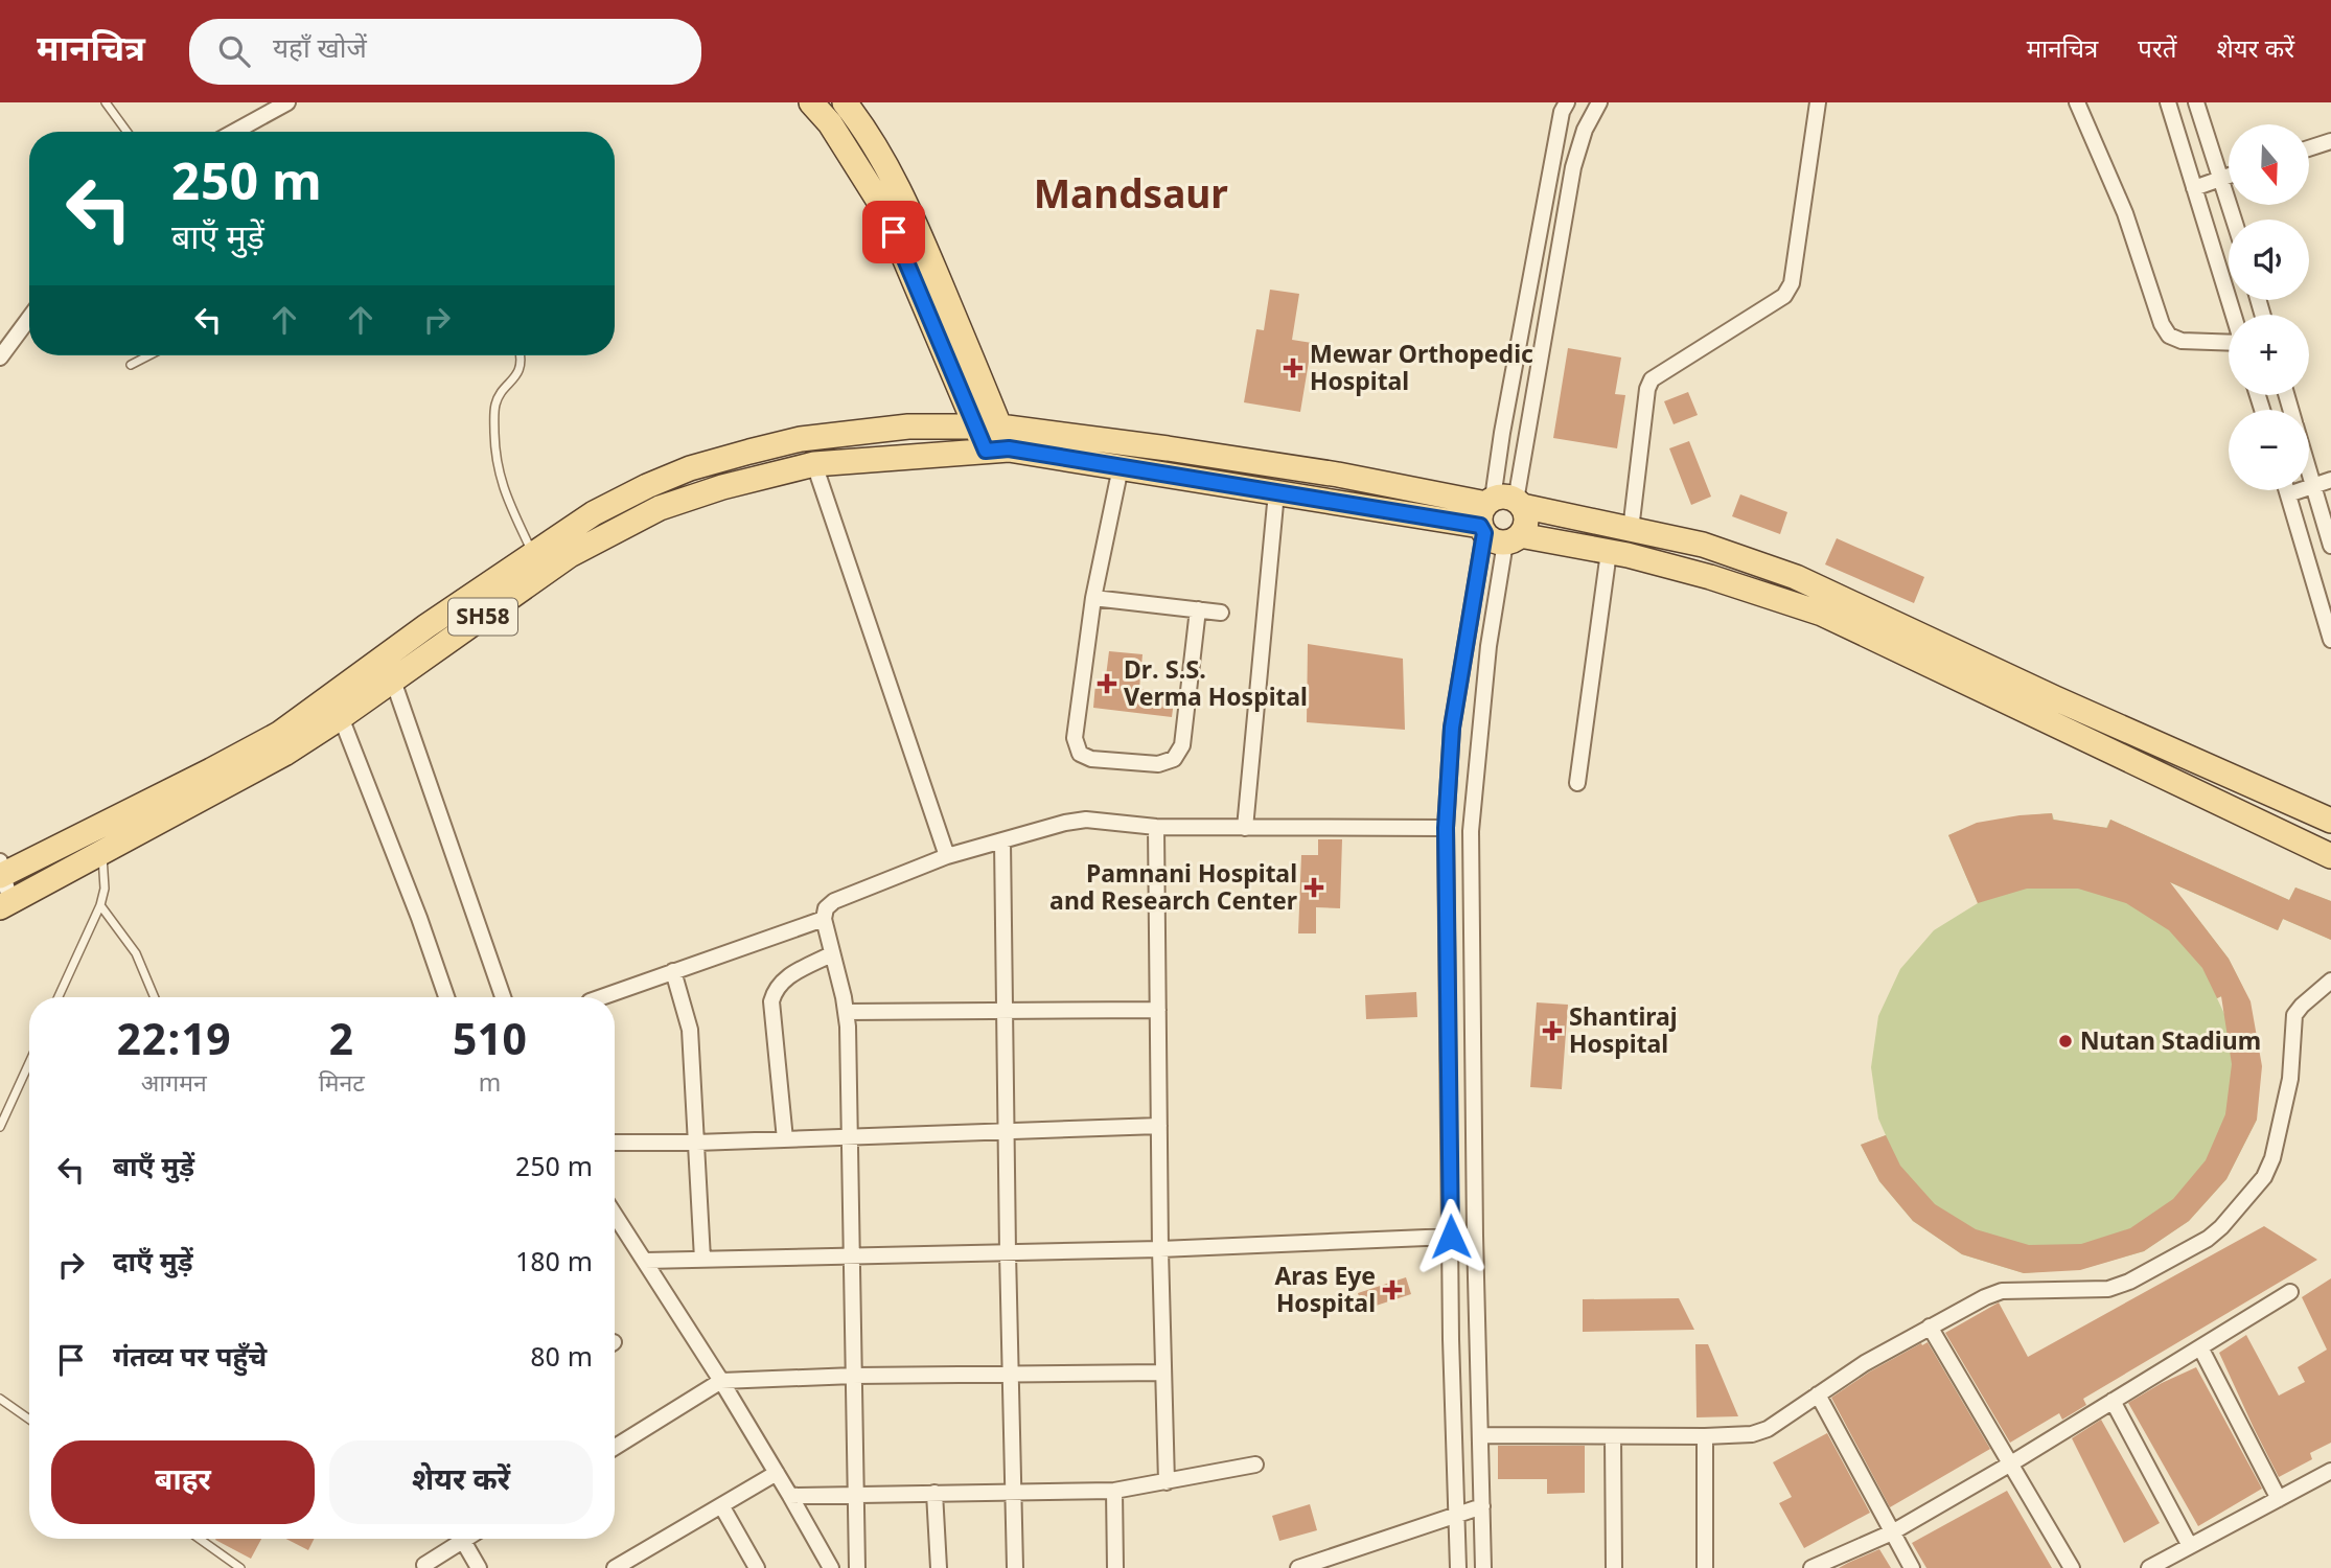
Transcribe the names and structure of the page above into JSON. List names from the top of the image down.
{
  "streets": {
    "main road": ["SH58"]
  },
  "districts": ["Mandsaur"],
  "places": {
    "health": [
      "Mewar Orthopedic Hospital",
      "Dr. S.S. Verma Hospital",
      "Pamnani Hospital and Research Center",
      "Shantiraj Hospital",
      "Aras Eye Hospital"
    ],
    "other": ["Nutan Stadium"]
  },
  "north": "bottom",
  "page": {
    "header": "मानचित्र",
    "search": "यहाँ खोजें",
    "nav": ["मानचित्र", "परतें", "शेयर करें"],
    "map_buttons": ["+", "−"],
    "turn": ["250 m", "बाएँ मुड़ें"],
    "eta": [
      "22:19",
      "आगमन",
      "2",
      "मिनट",
      "510",
      "m"
    ],
    "list": [
      {
        "name": "बाएँ मुड़ें",
        "value": "250 m"
      },
      {
        "name": "दाएँ मुड़ें",
        "value": "180 m"
      },
      {
        "name": "गंतव्य पर पहुँचे",
        "value": "80 m"
      }
    ],
    "buttons": ["बाहर", "शेयर करें"]
  }
}
